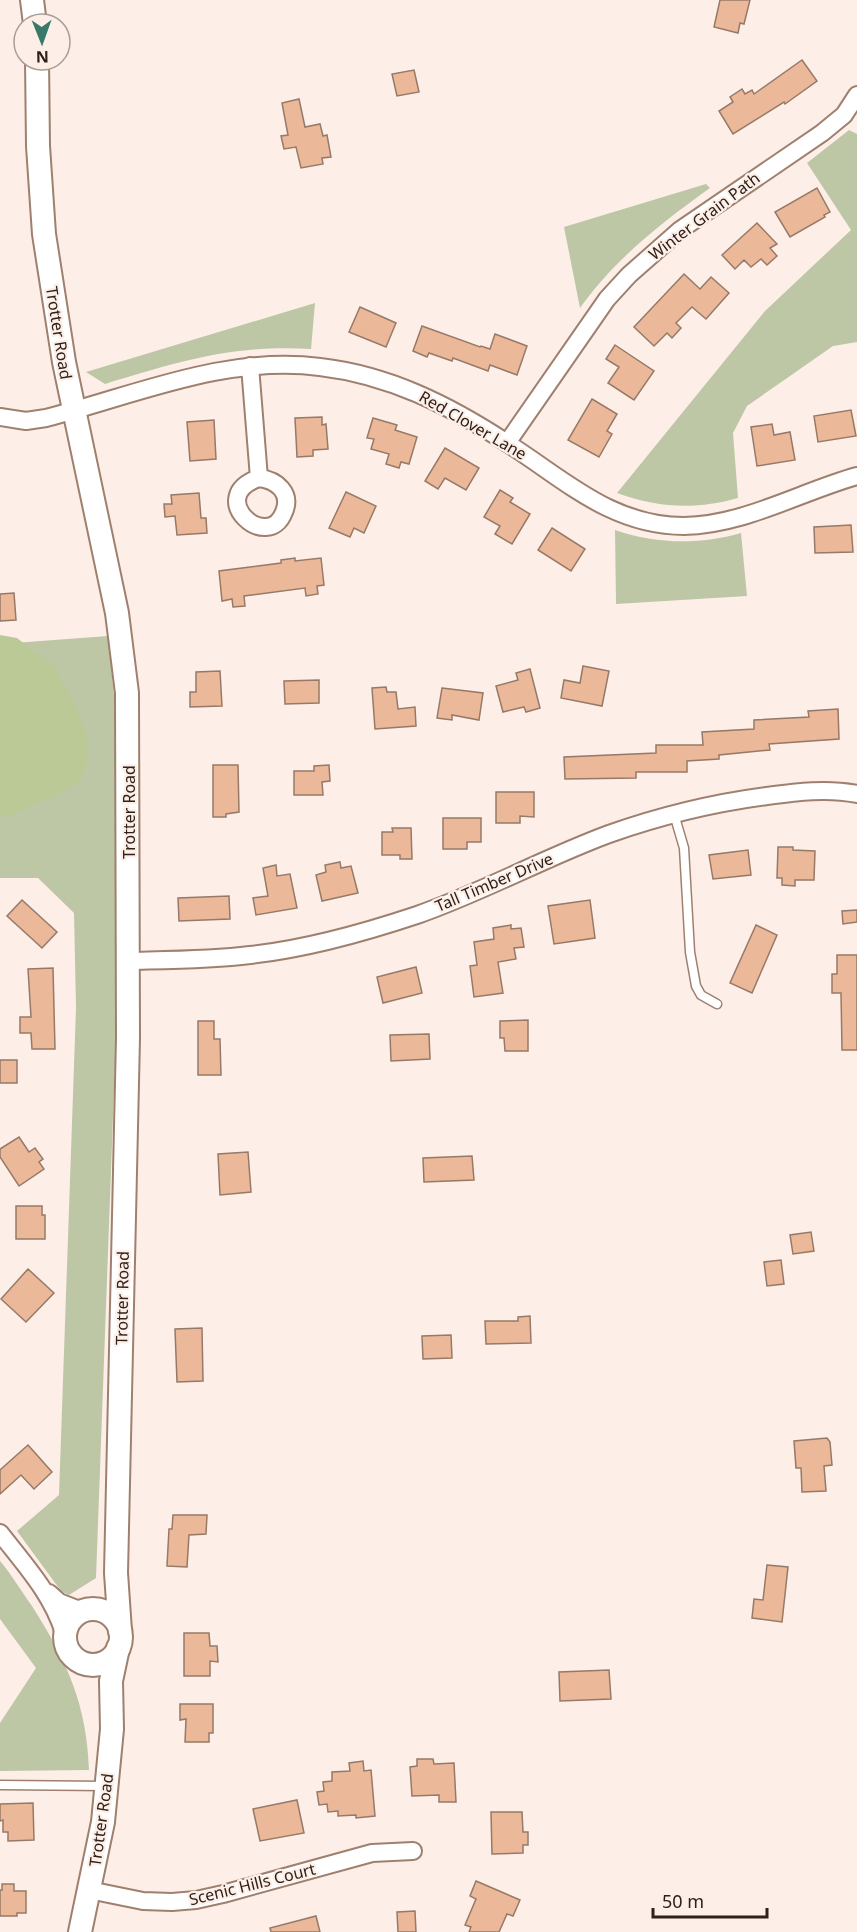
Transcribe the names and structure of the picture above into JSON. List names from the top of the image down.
{
  "streets": {
    "street": [
      "Winter Grain Path",
      "Trotter Road",
      "Red Clover Lane",
      "Tall Timber Drive",
      "Scenic Hills Court"
    ]
  },
  "crossings": [
    ["Winter Grain Path", "Red Clover Lane"],
    ["Trotter Road", "Red Clover Lane"],
    ["Trotter Road", "Tall Timber Drive"],
    ["Trotter Road", "Scenic Hills Court"]
  ],
  "scale_bar": "50 m",
  "north": "bottom"
}
